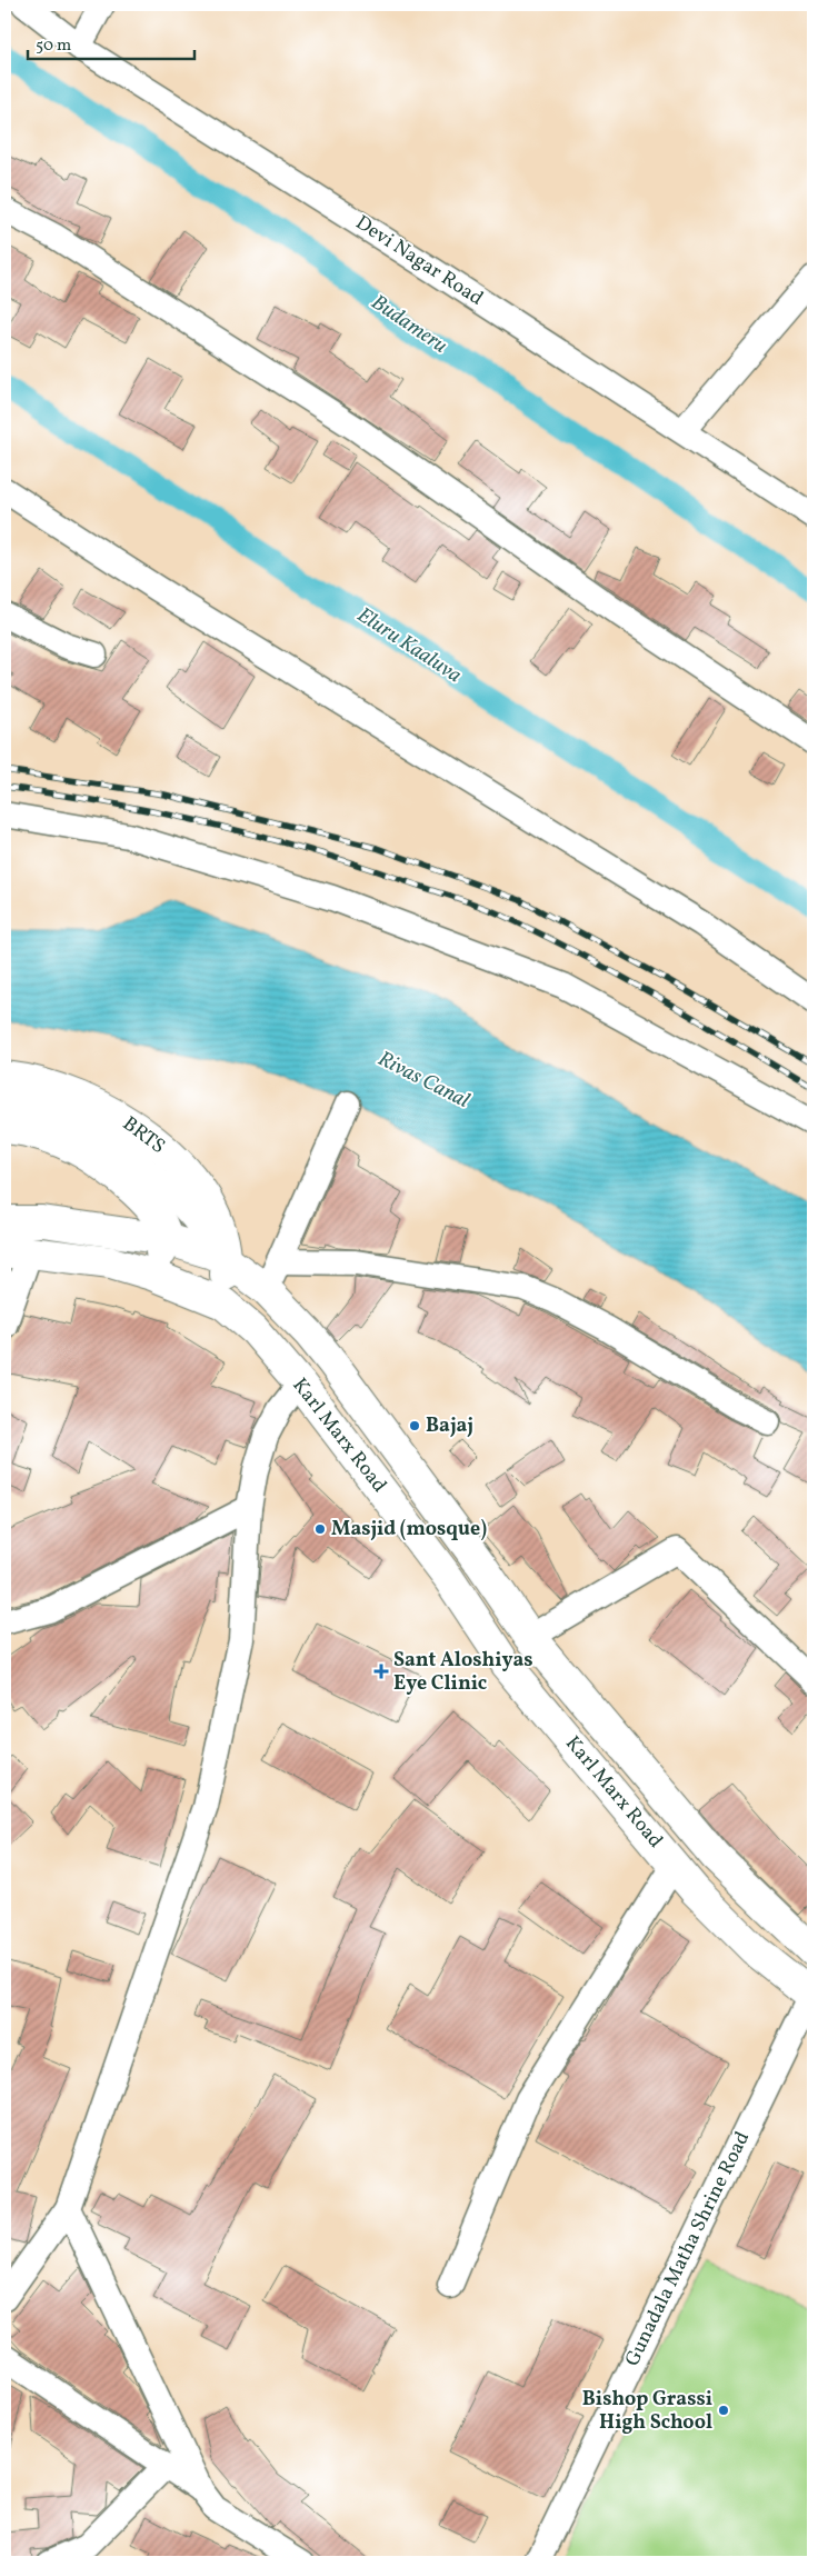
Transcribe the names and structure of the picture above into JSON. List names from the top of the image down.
{
  "streets": {
    "main road": ["BRTS", "Karl Marx Road"],
    "street": ["Devi Nagar Road", "Gunadala Matha Shrine Road"]
  },
  "crossings": [
    ["BRTS", "Karl Marx Road"],
    ["Karl Marx Road", "Gunadala Matha Shrine Road"]
  ],
  "water": ["Budameru", "Eluru Kaaluva", "Rivas Canal"],
  "places": {
    "other": ["Bajaj", "Masjid (mosque)", "Bishop Grassi High School"],
    "health": ["Sant Aloshiyas Eye Clinic"]
  },
  "scale_bar": "50 m"
}
